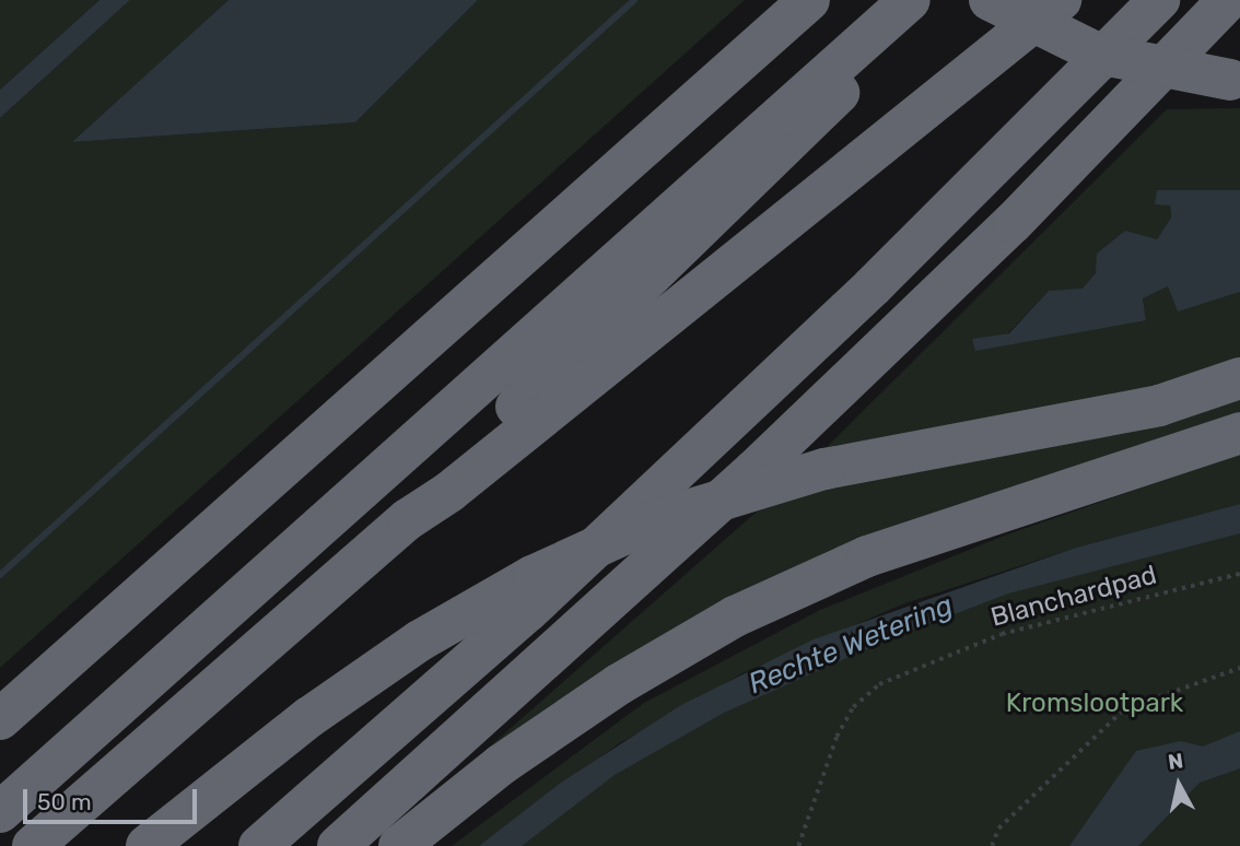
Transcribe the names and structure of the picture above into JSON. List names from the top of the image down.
{
  "streets": {
    "path": ["Blanchardpad"]
  },
  "water": ["Rechte Wetering"],
  "parks": ["Kromslootpark"],
  "scale_bar": "50 m",
  "north": "top"
}
